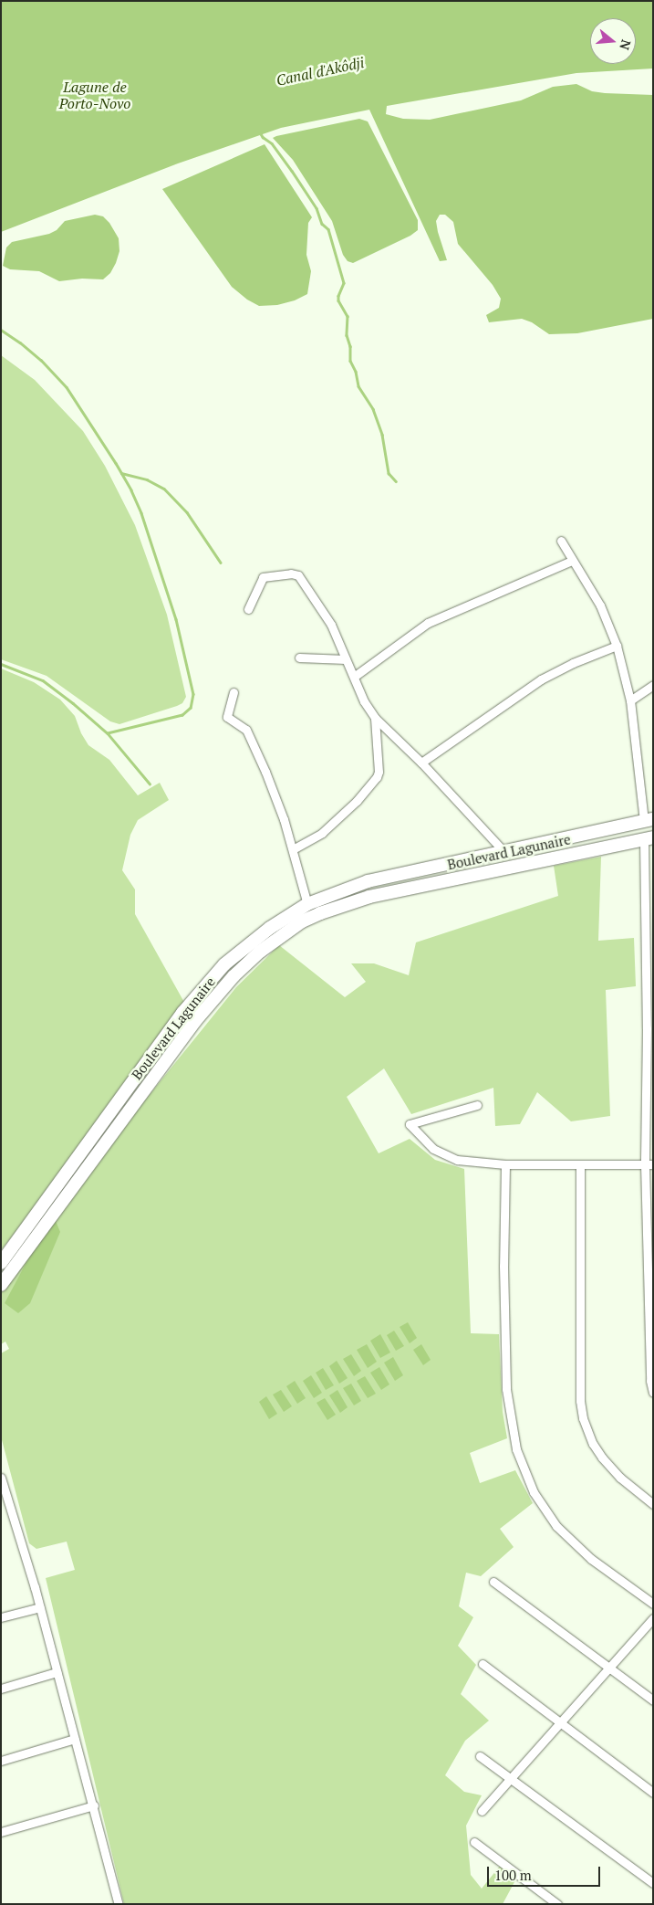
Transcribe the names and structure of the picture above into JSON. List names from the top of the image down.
{
  "streets": {
    "main road": ["Boulevard Lagunaire"]
  },
  "water": ["Canal d'Akôdji", "Lagune de Porto-Novo"],
  "scale_bar": "100 m",
  "north": "right"
}
